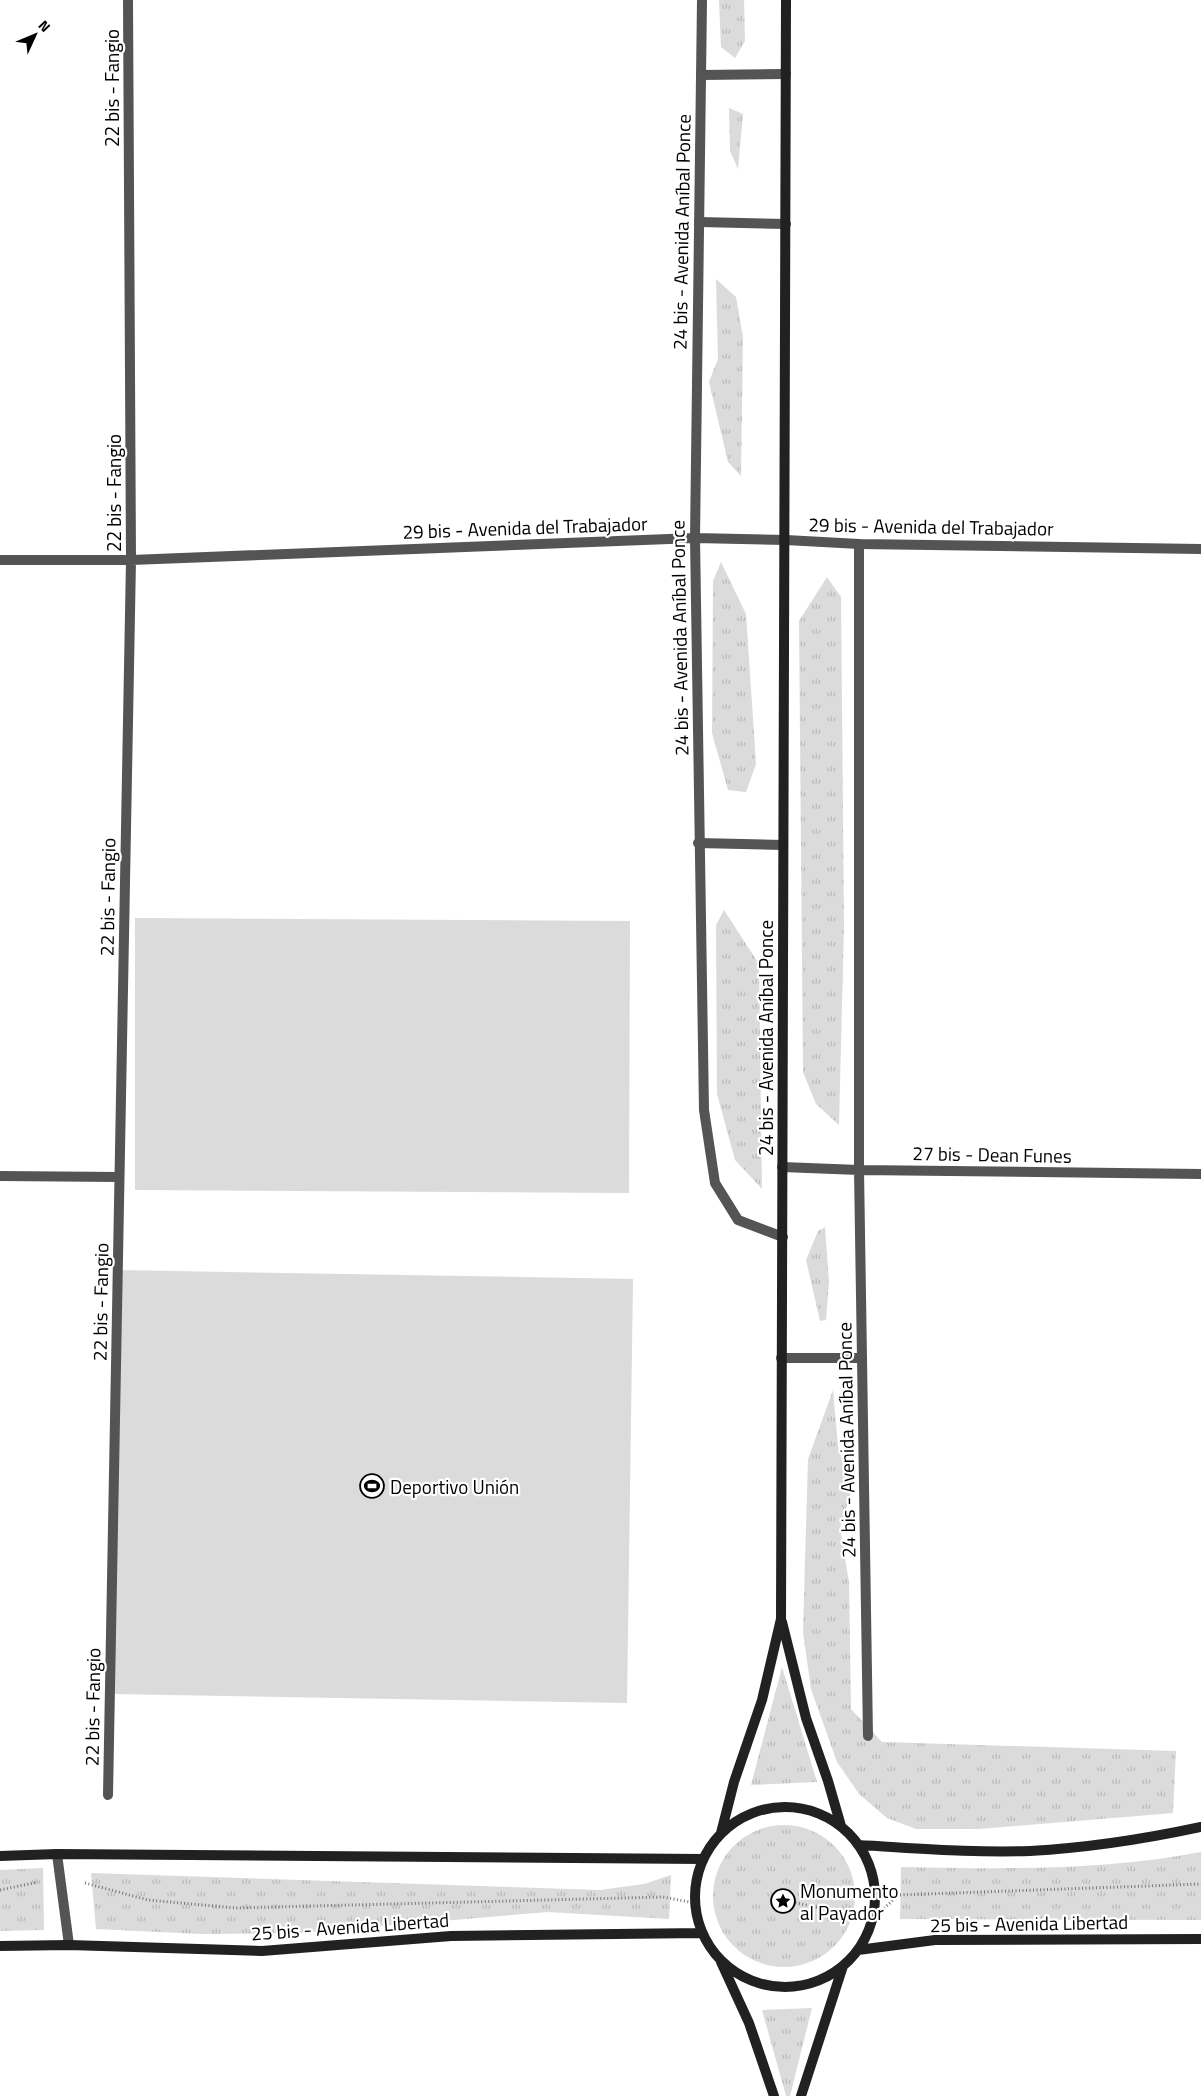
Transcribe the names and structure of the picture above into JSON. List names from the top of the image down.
{
  "streets": {
    "main road": ["24 bis - Avenida Aníbal Ponce", "25 bis - Avenida Libertad"],
    "street": ["22 bis - Fangio", "29 bis - Avenida del Trabajador", "27 bis - Dean Funes"]
  },
  "crossings": [
    ["22 bis - Fangio", "29 bis - Avenida del Trabajador"],
    ["24 bis - Avenida Aníbal Ponce", "29 bis - Avenida del Trabajador"],
    ["24 bis - Avenida Aníbal Ponce", "27 bis - Dean Funes"]
  ],
  "places": {
    "sports": ["Deportivo Unión"],
    "place": ["Monumento al Payador"]
  },
  "north": "top right"
}
